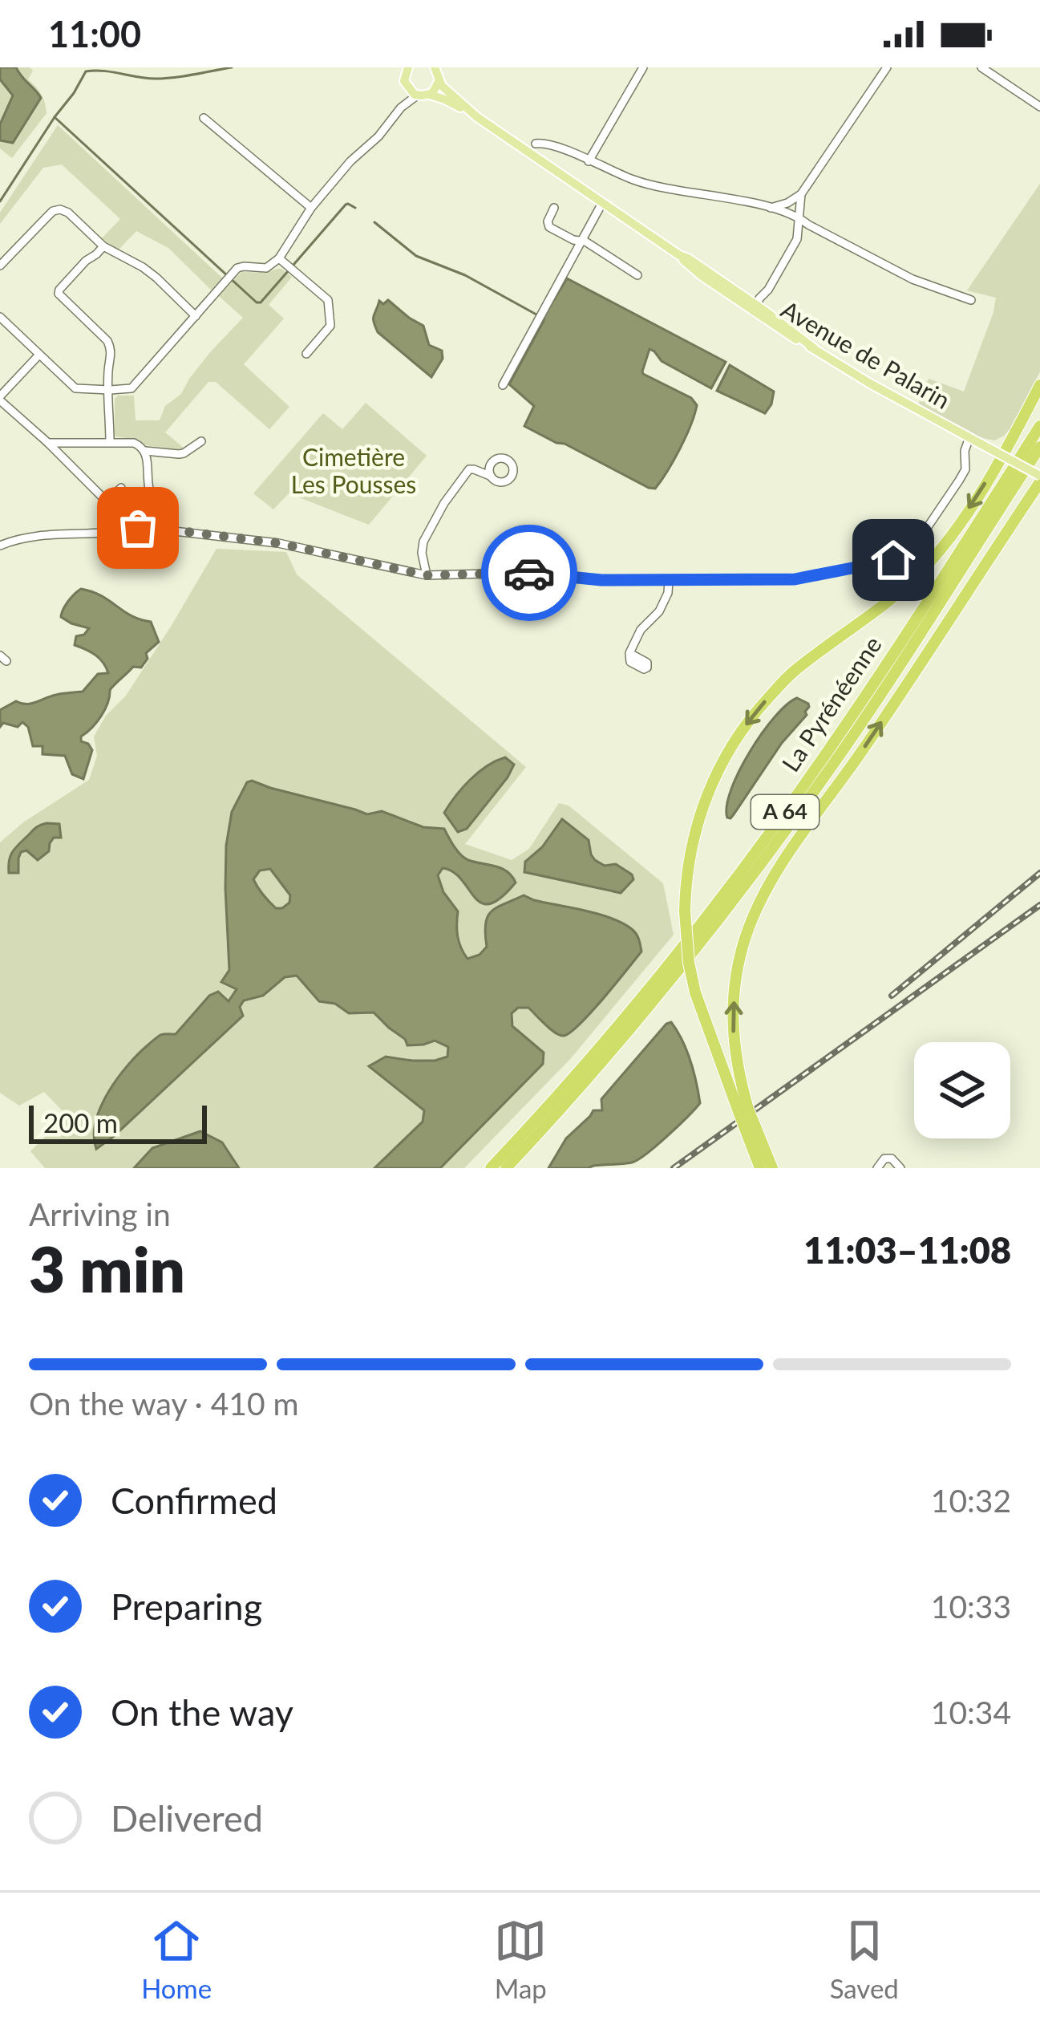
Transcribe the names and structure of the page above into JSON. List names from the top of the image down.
{
  "streets": {
    "highway": ["La Pyrénéenne", "A 64"],
    "main road": ["Avenue de Palarin"]
  },
  "parks": ["Cimetière Les Pousses"],
  "scale_bar": "200 m",
  "page": {
    "status": "11:00",
    "scale": "200 m",
    "heading": ["3 min", "Arriving in", "11:03–11:08"],
    "bar": "On the way · 410 m",
    "list": [
      ["Confirmed", "10:32"],
      ["Preparing", "10:33"],
      ["On the way", "10:34"],
      "Delivered"
    ],
    "tabs": ["Home", "Map", "Saved"]
  }
}
